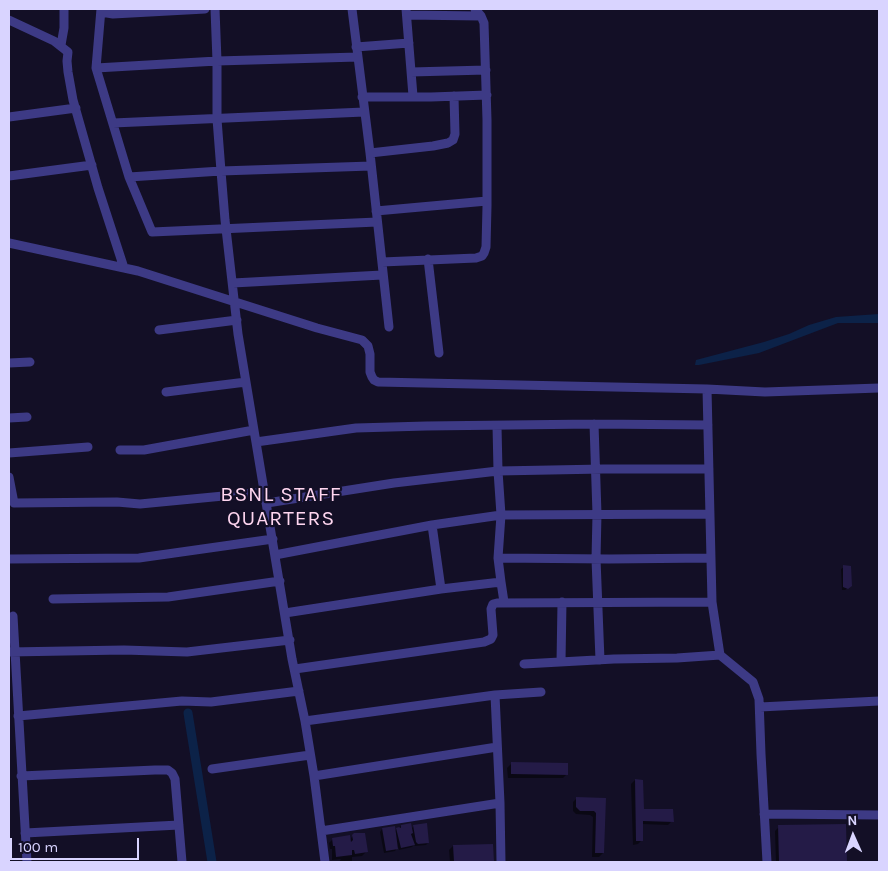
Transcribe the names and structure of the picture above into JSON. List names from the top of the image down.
{
  "districts": ["BSNL STAFF QUARTERS"],
  "scale_bar": "100 m",
  "north": "top"
}
